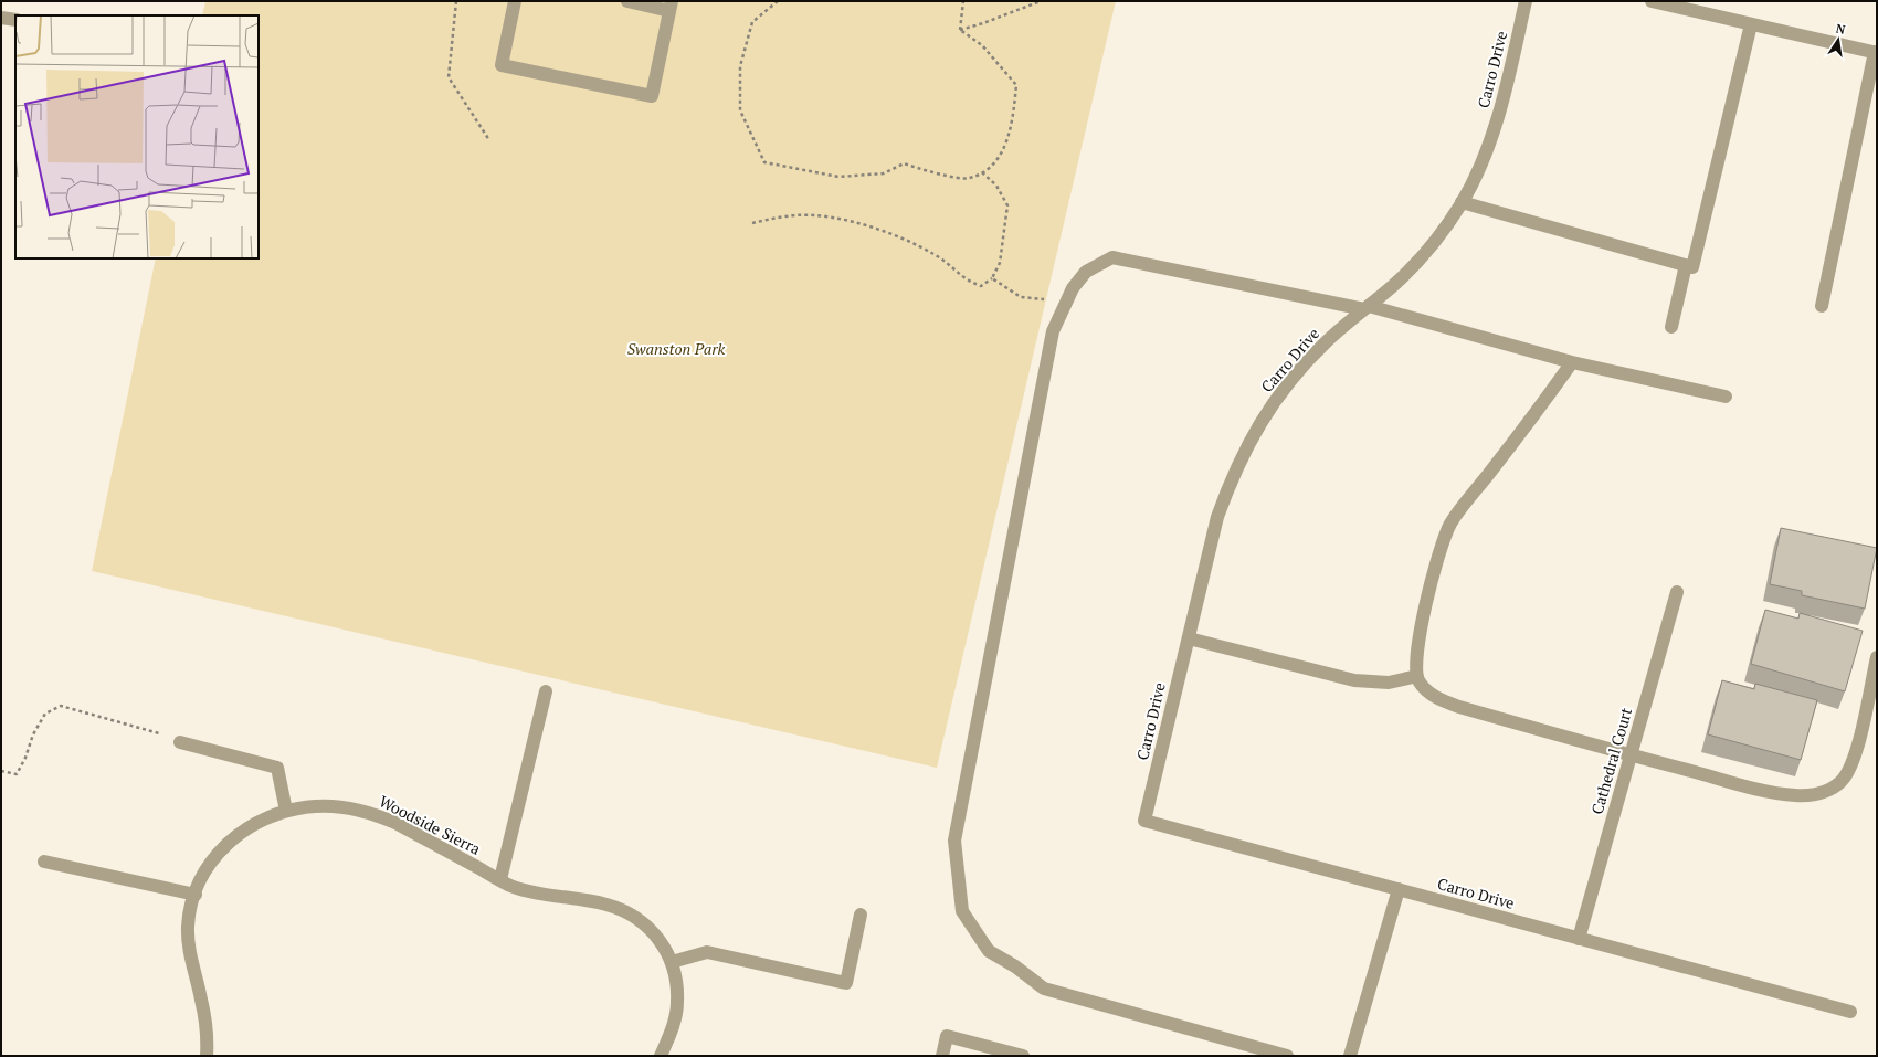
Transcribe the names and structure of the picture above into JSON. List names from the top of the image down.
{
  "streets": {
    "street": ["Carro Drive", "Cathedral Court", "Woodside Sierra"]
  },
  "crossings": [
    ["Carro Drive", "Cathedral Court"]
  ],
  "parks": ["Swanston Park"],
  "north": "top"
}
